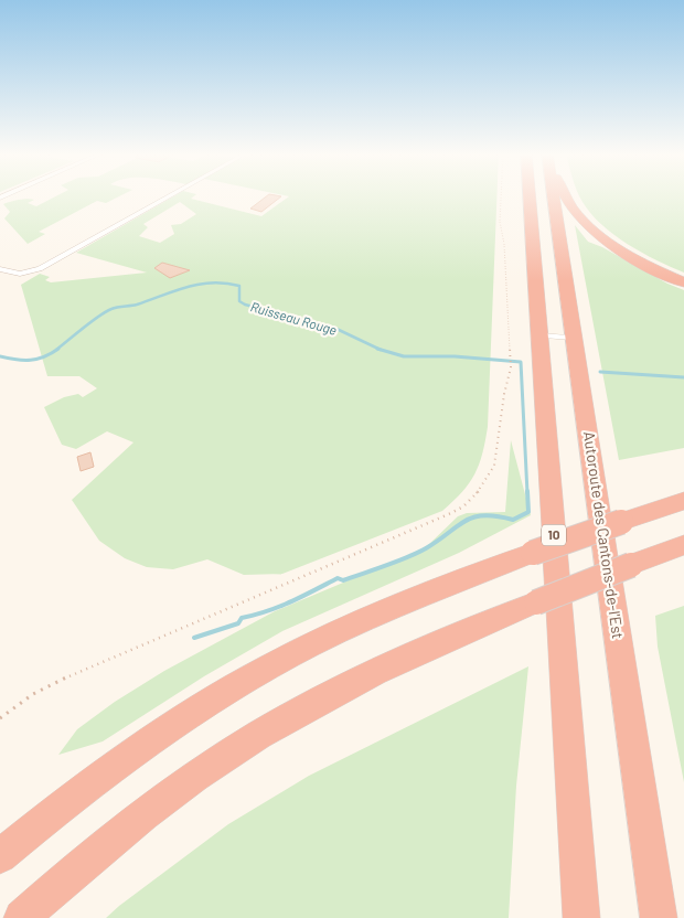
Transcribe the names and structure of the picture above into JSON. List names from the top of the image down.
{
  "streets": {
    "highway": ["10", "Autoroute des Cantons-de-l'Est"]
  },
  "water": ["Ruisseau Rouge"]
}
